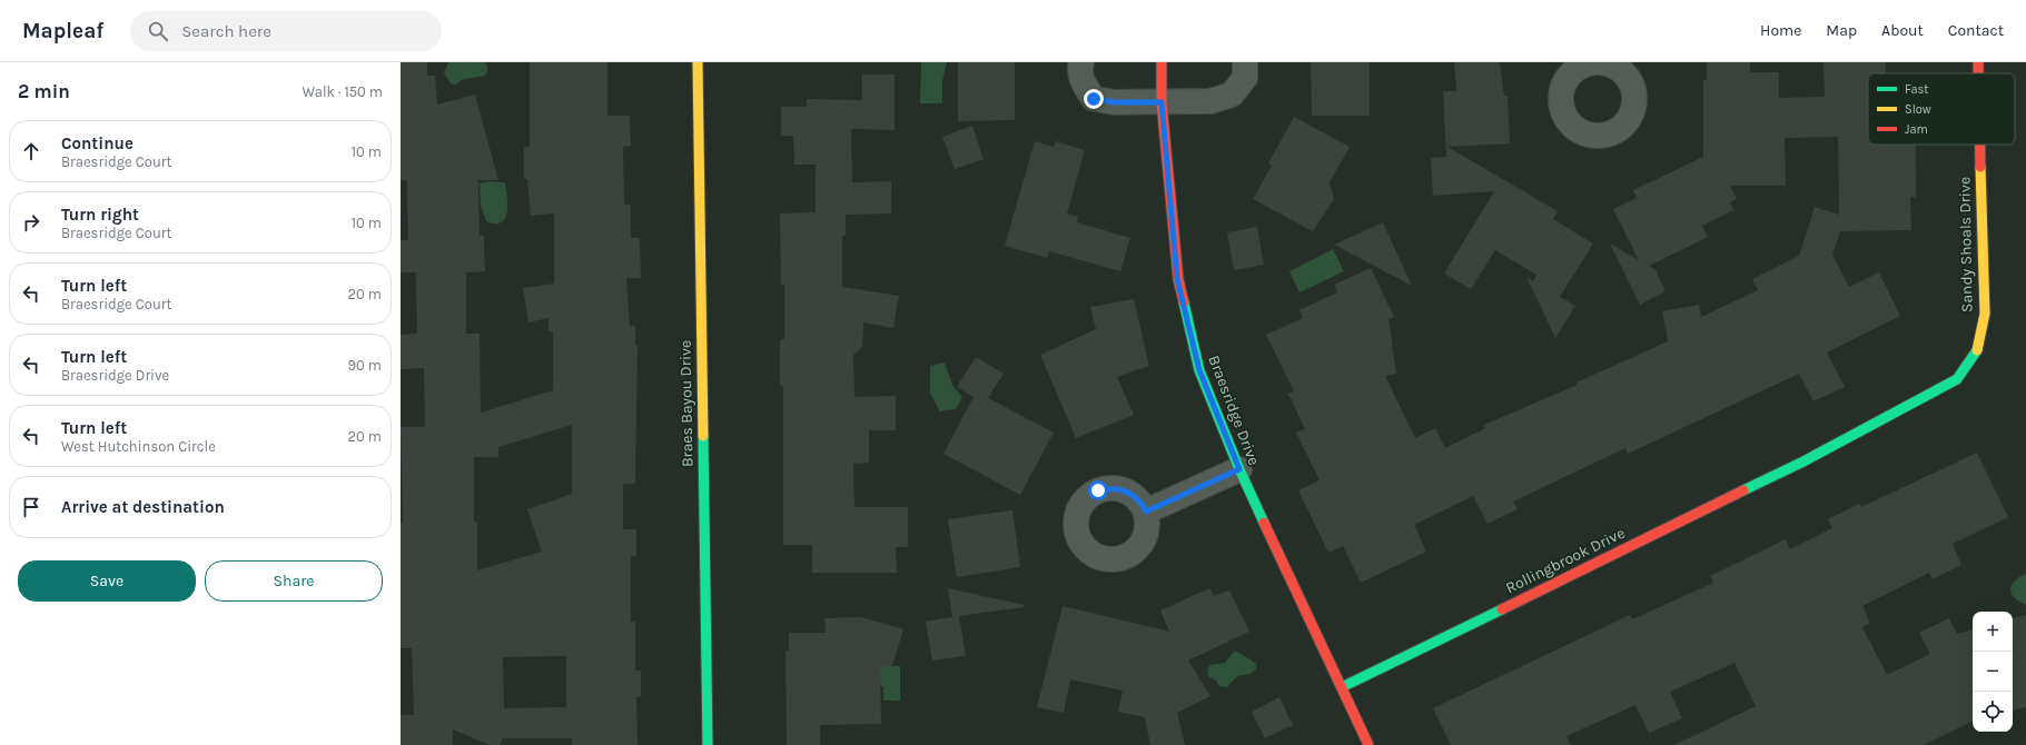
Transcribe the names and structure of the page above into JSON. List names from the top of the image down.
{
  "streets": {
    "street": [
      "Sandy Shoals Drive",
      "Braes Bayou Drive",
      "Braesridge Drive",
      "Rollingbrook Drive"
    ]
  },
  "crossings": [
    ["Sandy Shoals Drive", "Rollingbrook Drive"],
    ["Braesridge Drive", "Rollingbrook Drive"]
  ],
  "legend": ["Fast", "Slow", "Jam"],
  "page": {
    "header": "Mapleaf",
    "search": "Search here",
    "nav": [
      "Home",
      "Map",
      "About",
      "Contact"
    ],
    "heading": ["2 min", "Walk · 150 m"],
    "list": [
      ["Continue", "Braesridge Court", "10 m"],
      ["Turn right", "Braesridge Court", "10 m"],
      ["Turn left", "Braesridge Court", "20 m"],
      ["Turn left", "Braesridge Drive", "90 m"],
      ["Turn left", "West Hutchinson Circle", "20 m"],
      "Arrive at destination"
    ],
    "buttons": ["Save", "Share"],
    "map_buttons": ["+", "−"]
  }
}
